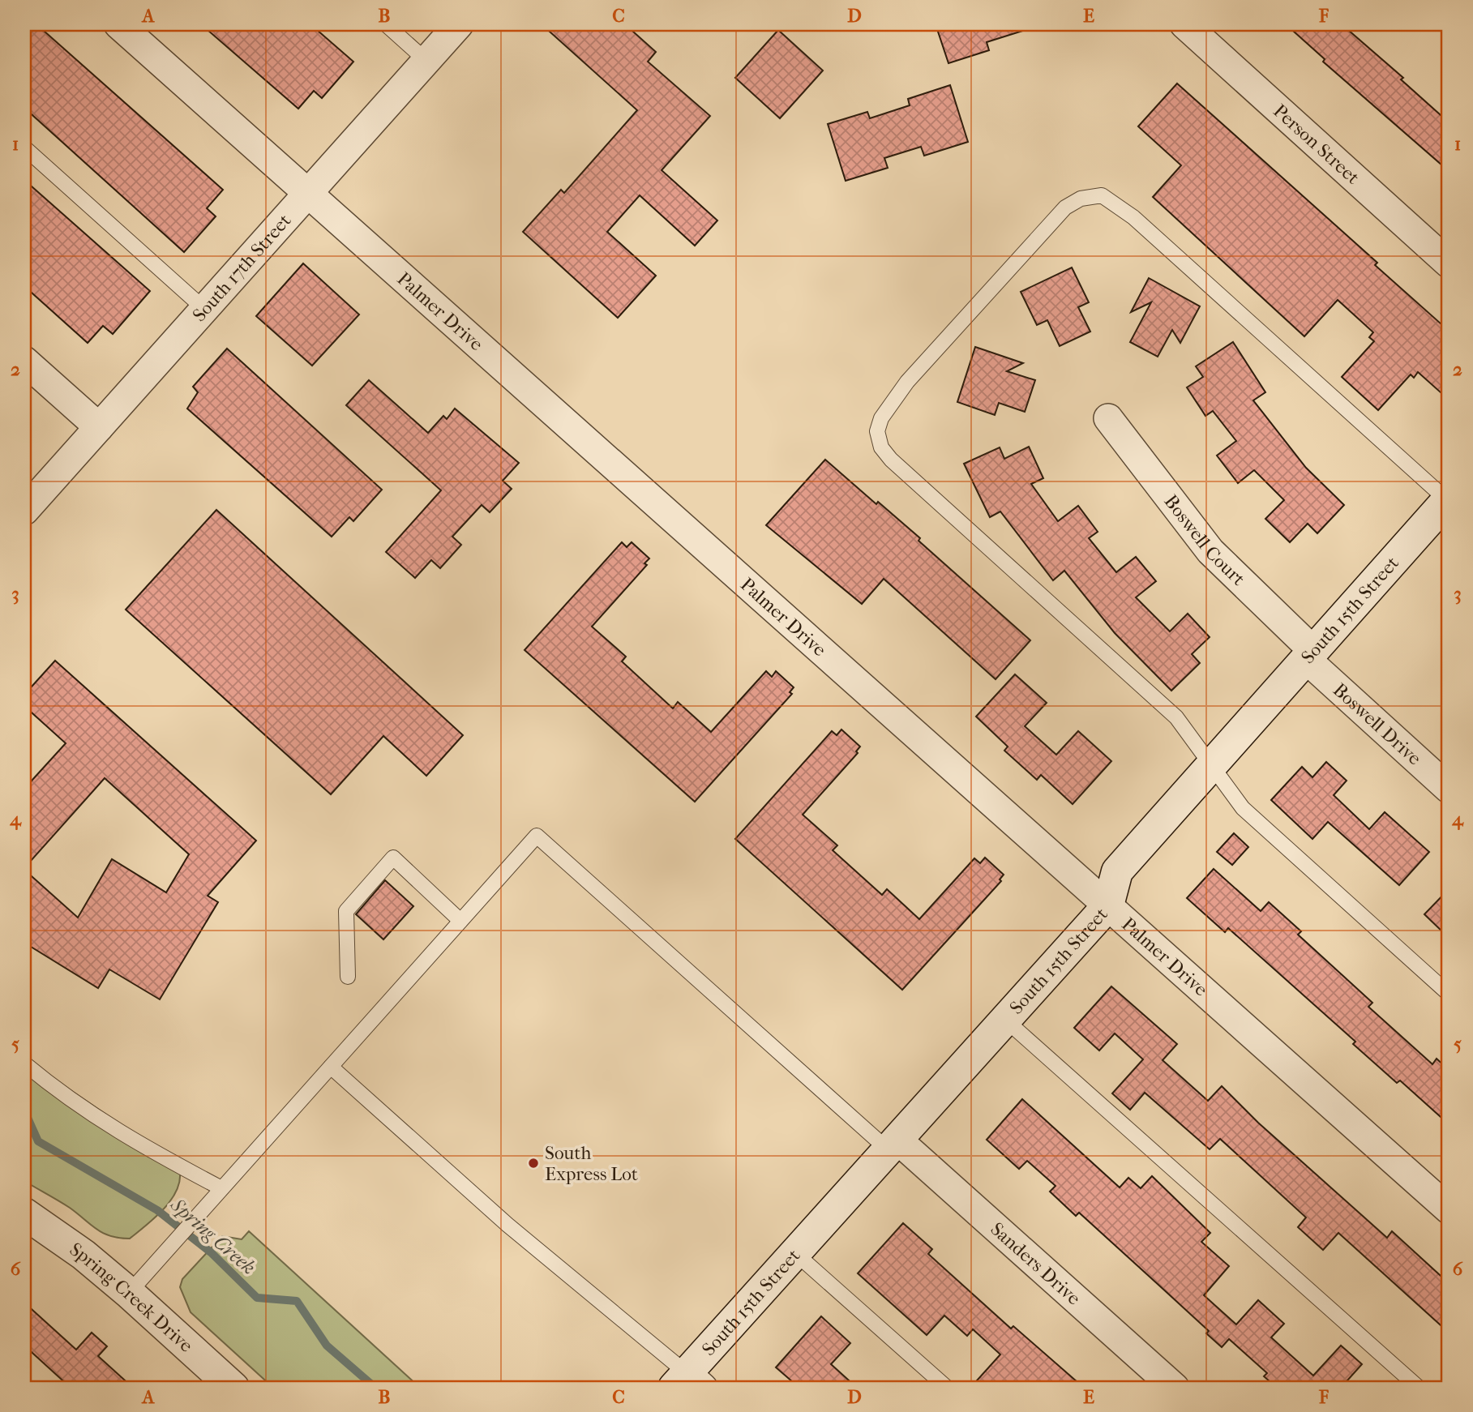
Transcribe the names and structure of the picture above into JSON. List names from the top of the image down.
{
  "streets": {
    "main road": ["South 15th Street", "Spring Creek Drive"],
    "street": [
      "Person Street",
      "South 17th Street",
      "Palmer Drive",
      "Boswell Court",
      "Boswell Drive",
      "Sanders Drive"
    ]
  },
  "crossings": [
    ["South 17th Street", "Palmer Drive"],
    ["Palmer Drive", "South 15th Street"],
    ["Boswell Court", "South 15th Street"],
    ["Boswell Court", "Boswell Drive"],
    ["South 15th Street", "Boswell Drive"],
    ["South 15th Street", "Sanders Drive"]
  ],
  "water": ["Spring Creek"],
  "places": ["South Express Lot"],
  "grid": {
    "columns": [
      "A",
      "B",
      "C",
      "D",
      "E",
      "F"
    ],
    "rows": [
      "1",
      "2",
      "3",
      "4",
      "5",
      "6"
    ]
  }
}
